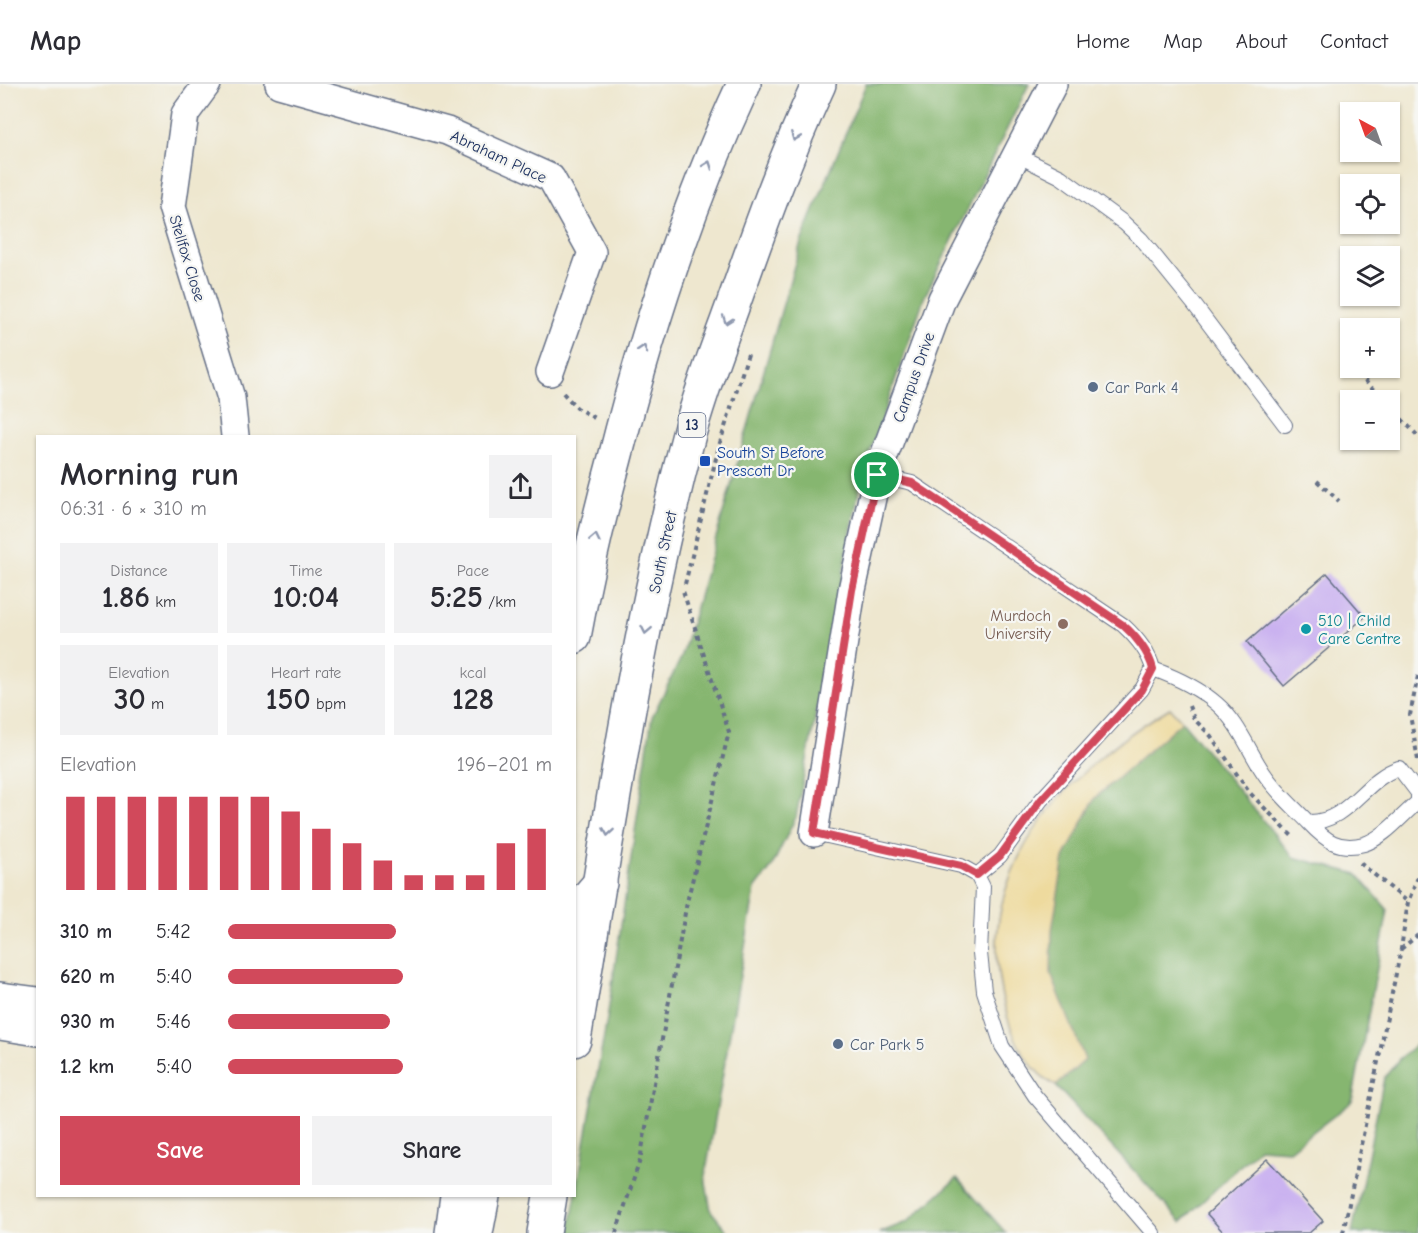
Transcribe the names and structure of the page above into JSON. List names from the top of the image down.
{
  "streets": {
    "main road": ["13", "South Street"],
    "street": ["Abraham Place", "Stellfox Close", "Campus Drive"]
  },
  "places": {
    "other": [
      "Car Park 4",
      "Murdoch University",
      "510 | Child Care Centre",
      "Car Park 5"
    ],
    "transit": ["South St Before Prescott Dr"]
  },
  "north": "top left",
  "page": {
    "header": "Map",
    "nav": [
      "Home",
      "Map",
      "About",
      "Contact"
    ],
    "map_buttons": ["+", "−"],
    "heading": ["Morning run", "06:31 · 6 × 310 m"],
    "stats": [
      ["Distance", "1.86 km"],
      ["Time", "10:04"],
      ["Pace", "5:25 /km"],
      ["Elevation", "30 m"],
      ["Heart rate", "150 bpm"],
      ["kcal", "128"]
    ],
    "chart": ["Elevation", "196–201 m"],
    "list": [
      {
        "name": "310 m",
        "note": "5:42"
      },
      {
        "name": "620 m",
        "note": "5:40"
      },
      {
        "name": "930 m",
        "note": "5:46"
      },
      {
        "name": "1.2 km",
        "note": "5:40"
      }
    ],
    "buttons": ["Save", "Share"]
  }
}
